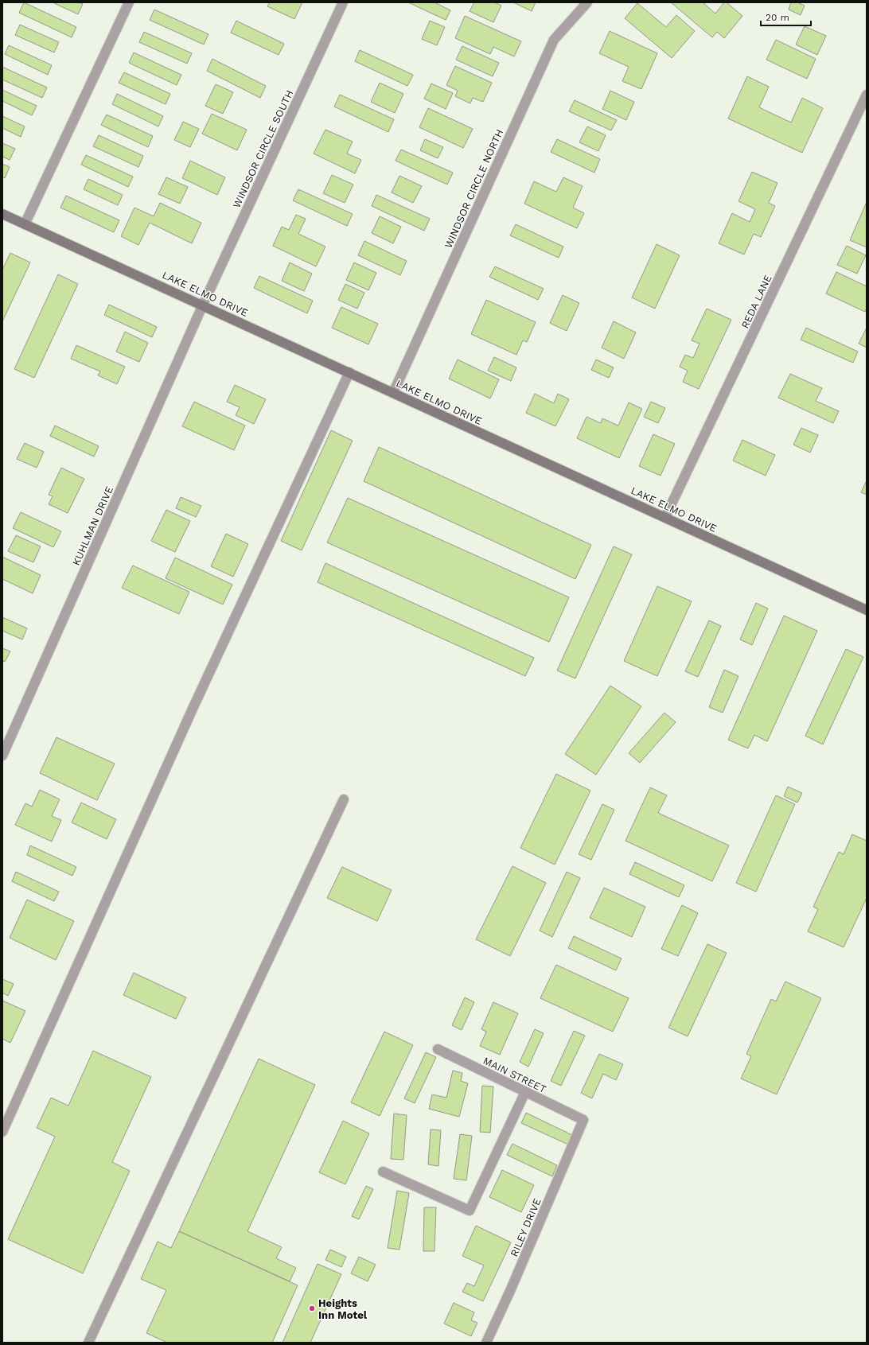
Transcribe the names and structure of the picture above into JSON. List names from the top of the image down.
{
  "streets": {
    "main road": ["LAKE ELMO DRIVE"],
    "street": [
      "WINDSOR CIRCLE SOUTH",
      "WINDSOR CIRCLE NORTH",
      "REDA LANE",
      "KUHLMAN DRIVE",
      "MAIN STREET",
      "RILEY DRIVE"
    ]
  },
  "crossings": [
    ["WINDSOR CIRCLE SOUTH", "LAKE ELMO DRIVE"],
    ["WINDSOR CIRCLE SOUTH", "KUHLMAN DRIVE"],
    ["WINDSOR CIRCLE NORTH", "LAKE ELMO DRIVE"],
    ["LAKE ELMO DRIVE", "REDA LANE"],
    ["LAKE ELMO DRIVE", "KUHLMAN DRIVE"],
    ["MAIN STREET", "RILEY DRIVE"]
  ],
  "places": ["Heights Inn Motel"],
  "scale_bar": "20 m"
}
